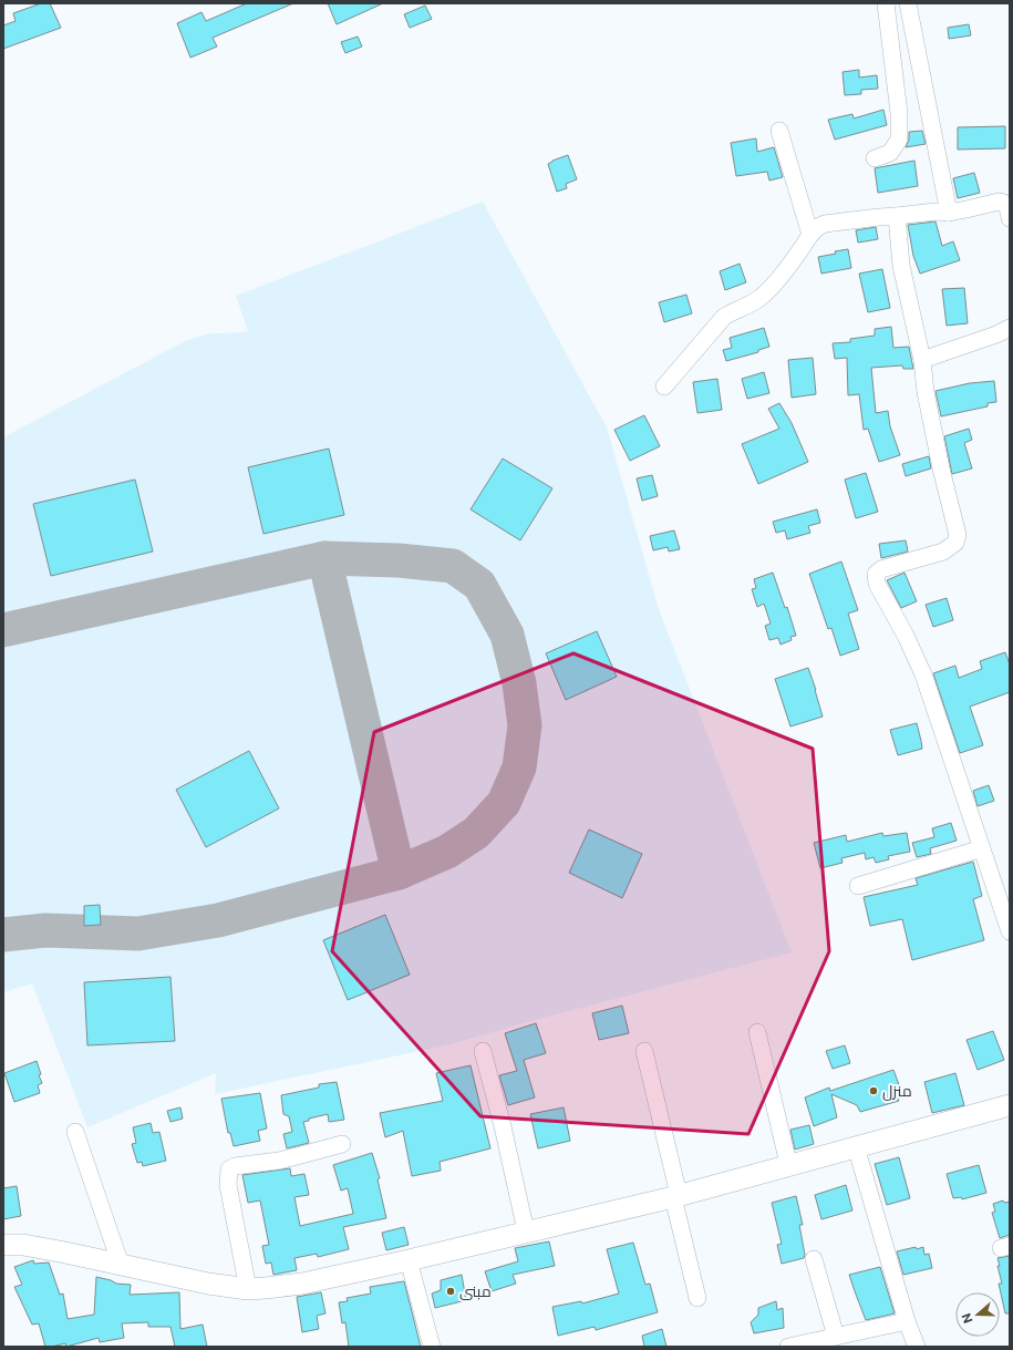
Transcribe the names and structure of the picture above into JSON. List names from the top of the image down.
{
  "places": ["منزل", "مبنى"],
  "north": "left"
}
